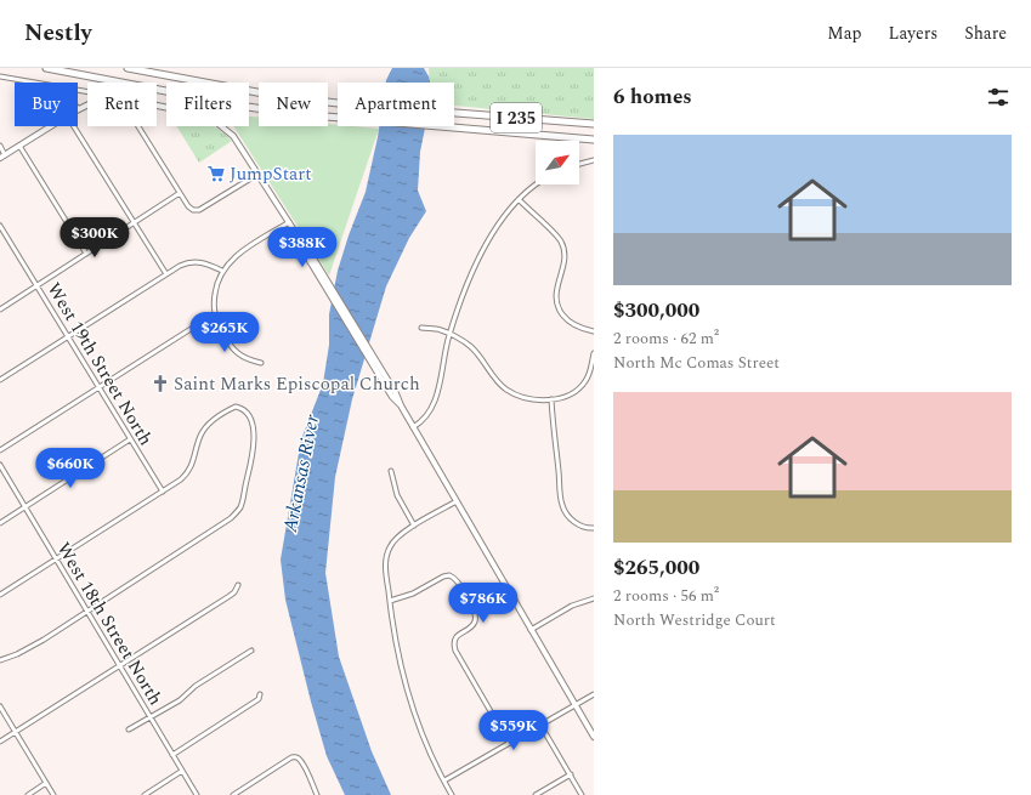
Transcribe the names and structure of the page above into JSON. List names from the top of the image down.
{
  "streets": {
    "highway": ["I 235"],
    "street": ["West 19th Street North", "West 18th Street North"]
  },
  "water": ["Arkansas River"],
  "places": {
    "supermarket": ["JumpStart"],
    "church": ["Saint Marks Episcopal Church"]
  },
  "north": "top right",
  "page": {
    "header": "Nestly",
    "nav": ["Map", "Layers", "Share"],
    "heading": "6 homes",
    "chip": [
      "Buy",
      "Rent",
      "Filters",
      "New",
      "Apartment"
    ],
    "list": [
      {
        "name": "$300,000",
        "note": "2 rooms · 62 m² · North Mc Comas Street"
      },
      {
        "name": "$265,000",
        "note": "2 rooms · 56 m² · North Westridge Court"
      }
    ],
    "price": [
      "$300K",
      "$388K",
      "$265K",
      "$660K",
      "$786K",
      "$559K"
    ]
  }
}
